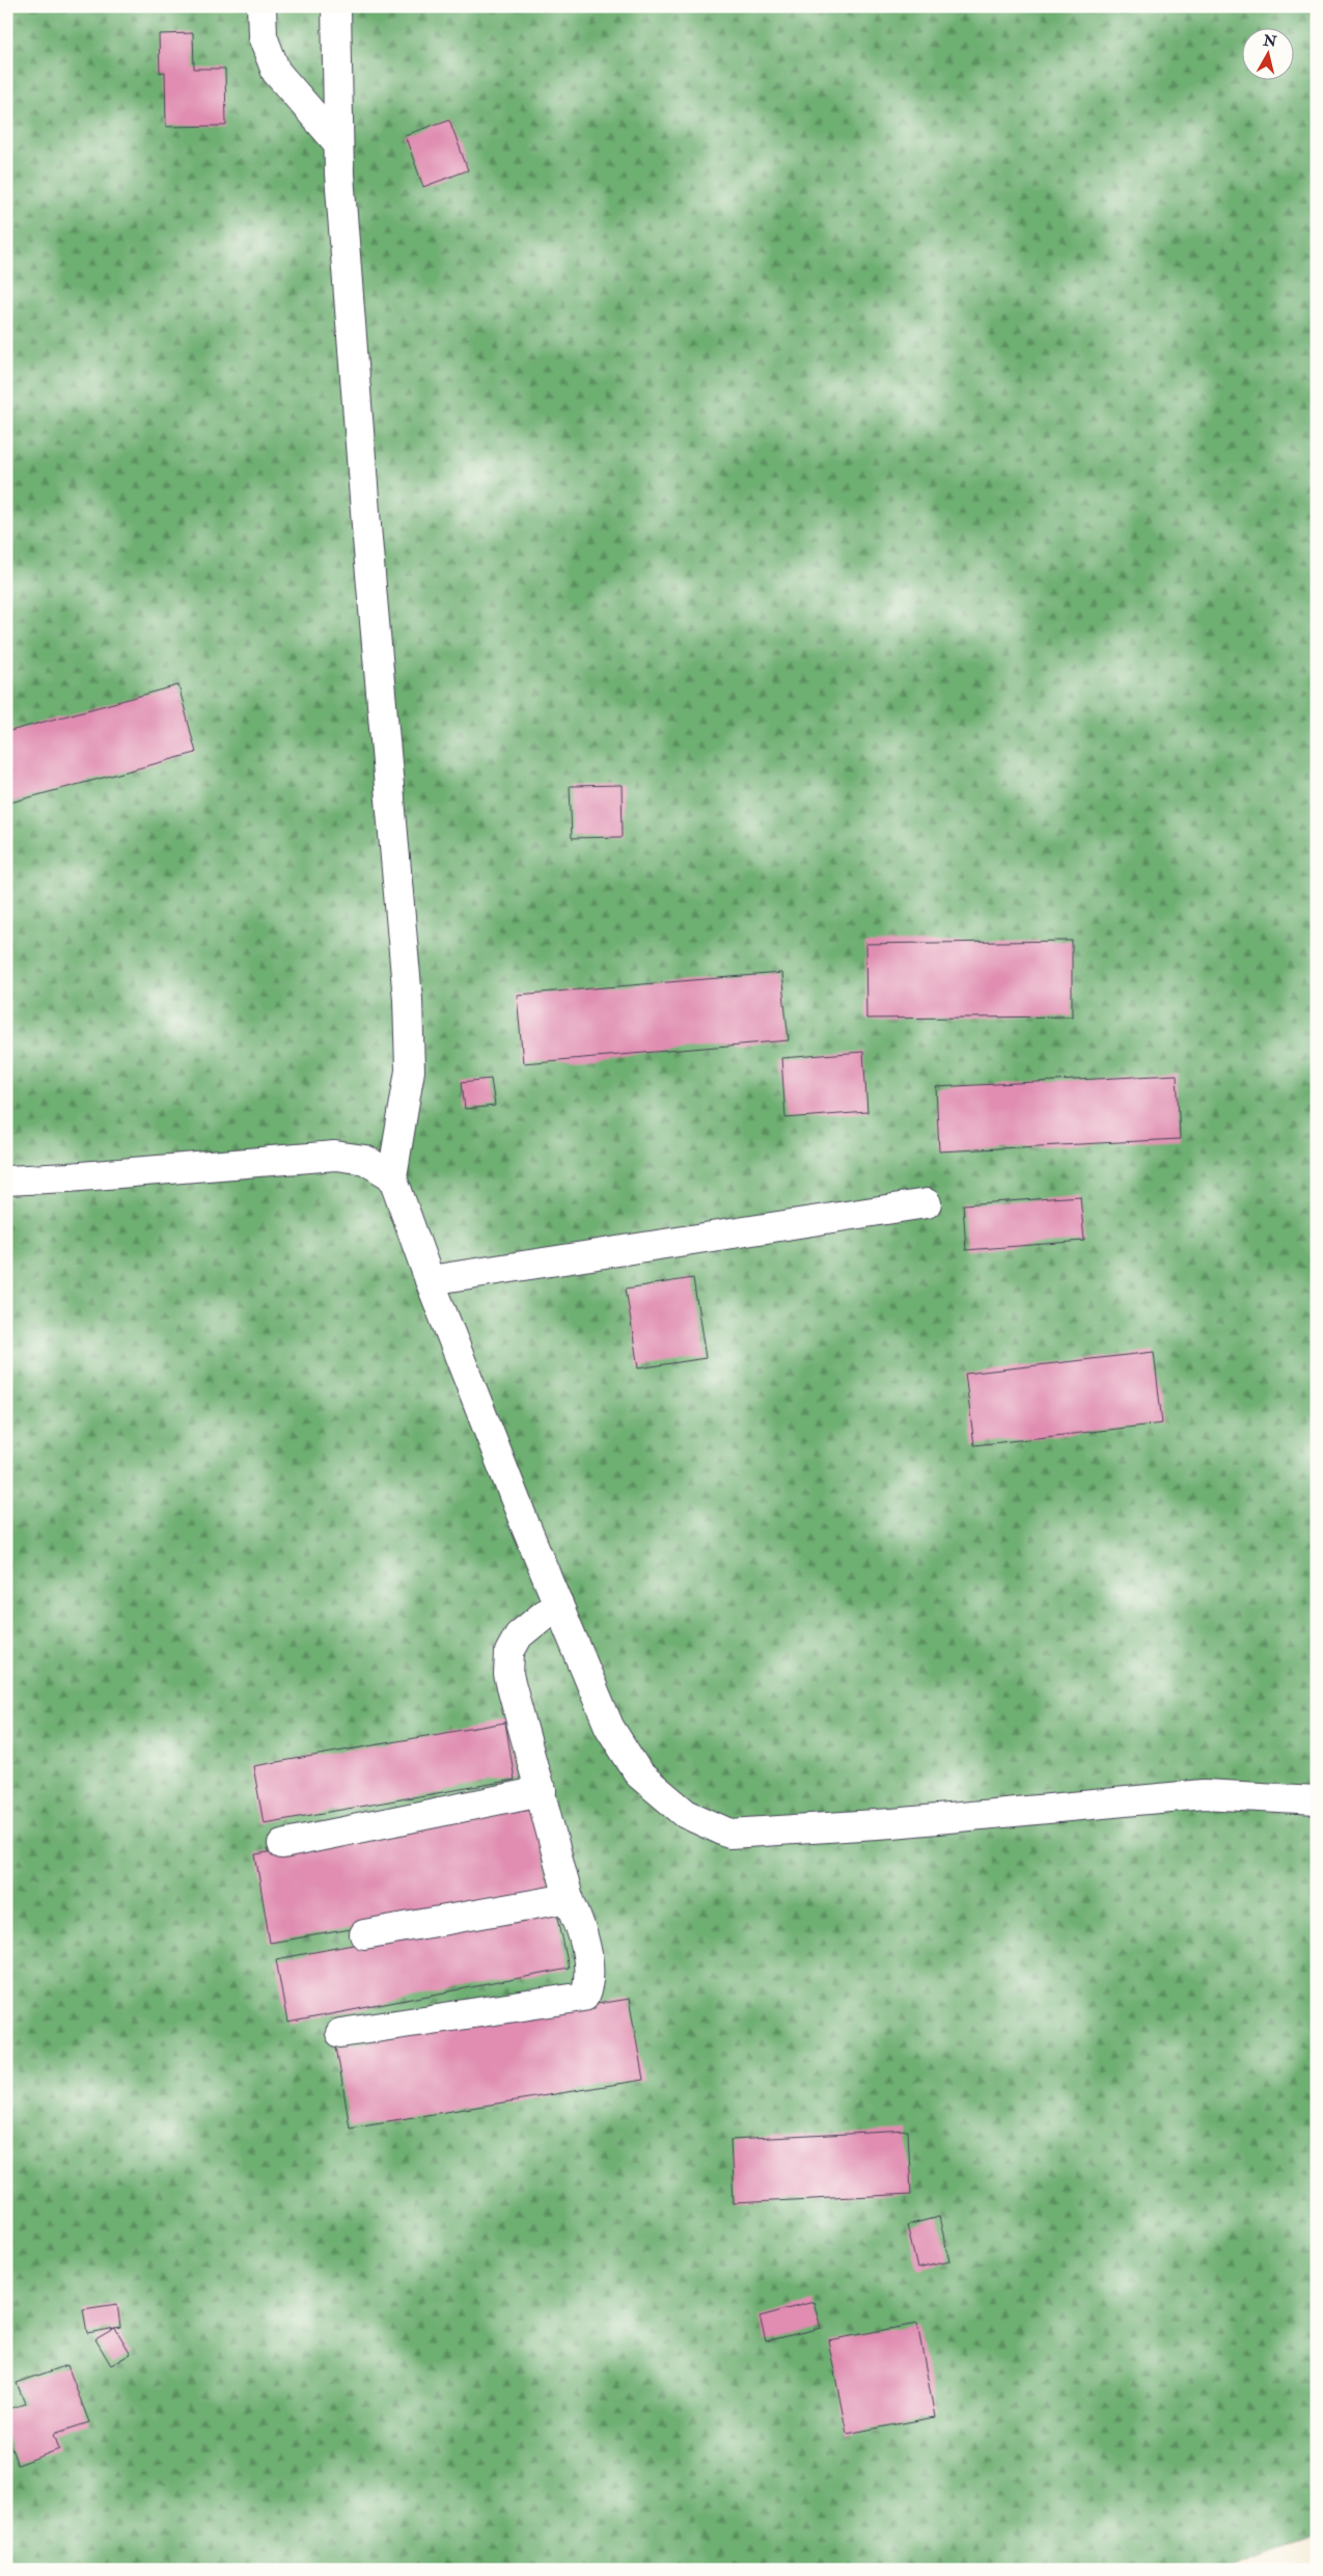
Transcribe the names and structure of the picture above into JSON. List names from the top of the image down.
{
  "north": "top"
}
